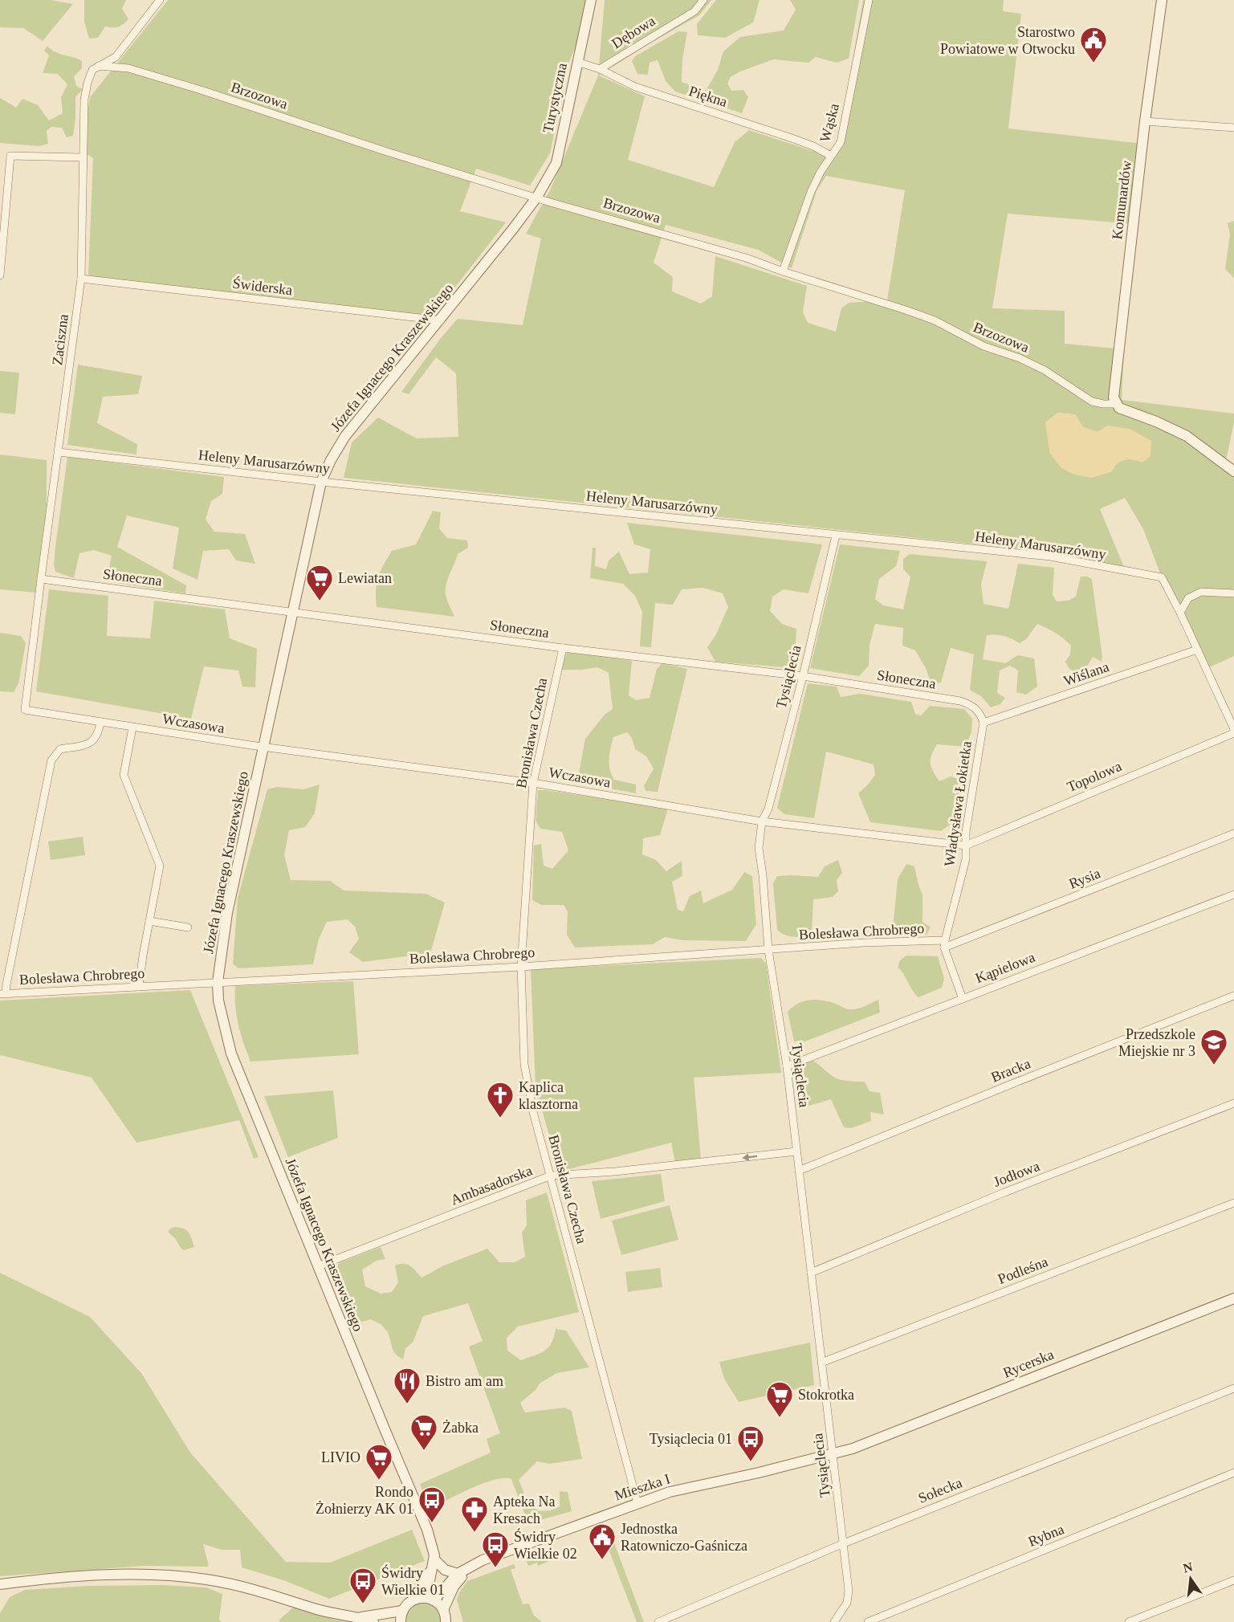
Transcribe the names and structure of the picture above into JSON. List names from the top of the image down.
{
  "streets": {
    "street": [
      "Dębowa",
      "Brzozowa",
      "Piękna",
      "Turystyczna",
      "Wąska",
      "Komunardów",
      "Świderska",
      "Zaciszna",
      "Józefa Ignacego Kraszewskiego",
      "Heleny Marusarzówny",
      "Słoneczna",
      "Wiślana",
      "Tysiąclecia",
      "Wczasowa",
      "Bronisława Czecha",
      "Topolowa",
      "Władysława Łokietka",
      "Rysia",
      "Bolesława Chrobrego",
      "Kąpielowa",
      "Bracka",
      "Jodłowa",
      "Ambasadorska",
      "Podleśna",
      "Rycerska",
      "Mieszka I",
      "Sołecka",
      "Rybna"
    ]
  },
  "crossings": [
    ["Dębowa", "Piękna"],
    ["Brzozowa", "Turystyczna"],
    ["Brzozowa", "Wąska"],
    ["Brzozowa", "Komunardów"],
    ["Brzozowa", "Zaciszna"],
    ["Brzozowa", "Józefa Ignacego Kraszewskiego"],
    ["Piękna", "Turystyczna"],
    ["Piękna", "Wąska"],
    ["Turystyczna", "Józefa Ignacego Kraszewskiego"],
    ["Świderska", "Zaciszna"],
    ["Świderska", "Józefa Ignacego Kraszewskiego"],
    ["Zaciszna", "Heleny Marusarzówny"],
    ["Zaciszna", "Słoneczna"],
    ["Zaciszna", "Wczasowa"],
    ["Józefa Ignacego Kraszewskiego", "Heleny Marusarzówny"],
    ["Józefa Ignacego Kraszewskiego", "Słoneczna"],
    ["Józefa Ignacego Kraszewskiego", "Wczasowa"],
    ["Józefa Ignacego Kraszewskiego", "Bolesława Chrobrego"],
    ["Józefa Ignacego Kraszewskiego", "Ambasadorska"],
    ["Józefa Ignacego Kraszewskiego", "Mieszka I"],
    ["Heleny Marusarzówny", "Wiślana"],
    ["Heleny Marusarzówny", "Tysiąclecia"],
    ["Słoneczna", "Wiślana"],
    ["Słoneczna", "Tysiąclecia"],
    ["Słoneczna", "Bronisława Czecha"],
    ["Słoneczna", "Władysława Łokietka"],
    ["Wiślana", "Władysława Łokietka"],
    ["Tysiąclecia", "Wczasowa"],
    ["Tysiąclecia", "Bolesława Chrobrego"],
    ["Tysiąclecia", "Kąpielowa"],
    ["Tysiąclecia", "Bracka"],
    ["Tysiąclecia", "Jodłowa"],
    ["Tysiąclecia", "Ambasadorska"],
    ["Tysiąclecia", "Podleśna"],
    ["Tysiąclecia", "Rycerska"],
    ["Tysiąclecia", "Mieszka I"],
    ["Tysiąclecia", "Sołecka"],
    ["Wczasowa", "Bronisława Czecha"],
    ["Wczasowa", "Topolowa"],
    ["Wczasowa", "Władysława Łokietka"],
    ["Bronisława Czecha", "Bolesława Chrobrego"],
    ["Bronisława Czecha", "Ambasadorska"],
    ["Bronisława Czecha", "Mieszka I"],
    ["Topolowa", "Władysława Łokietka"],
    ["Władysława Łokietka", "Rysia"],
    ["Władysława Łokietka", "Bolesława Chrobrego"],
    ["Rysia", "Bolesława Chrobrego"],
    ["Rycerska", "Mieszka I"]
  ],
  "one_way": ["Ambasadorska"],
  "places": {
    "public building": ["Starostwo Powiatowe w Otwocku", "Jednostka Ratowniczo-Gaśnicza"],
    "supermarket": [
      "Lewiatan",
      "Stokrotka",
      "Żabka",
      "LIVIO"
    ],
    "school or university": ["Przedszkole Miejskie nr 3"],
    "church": ["Kaplica klasztorna"],
    "restaurant": ["Bistro am am"],
    "bus stop": [
      "Tysiąclecia 01",
      "Rondo Żołnierzy AK 01",
      "Świdry Wielkie 02",
      "Świdry Wielkie 01"
    ],
    "pharmacy": ["Apteka Na Kresach"]
  },
  "north": "top"
}
